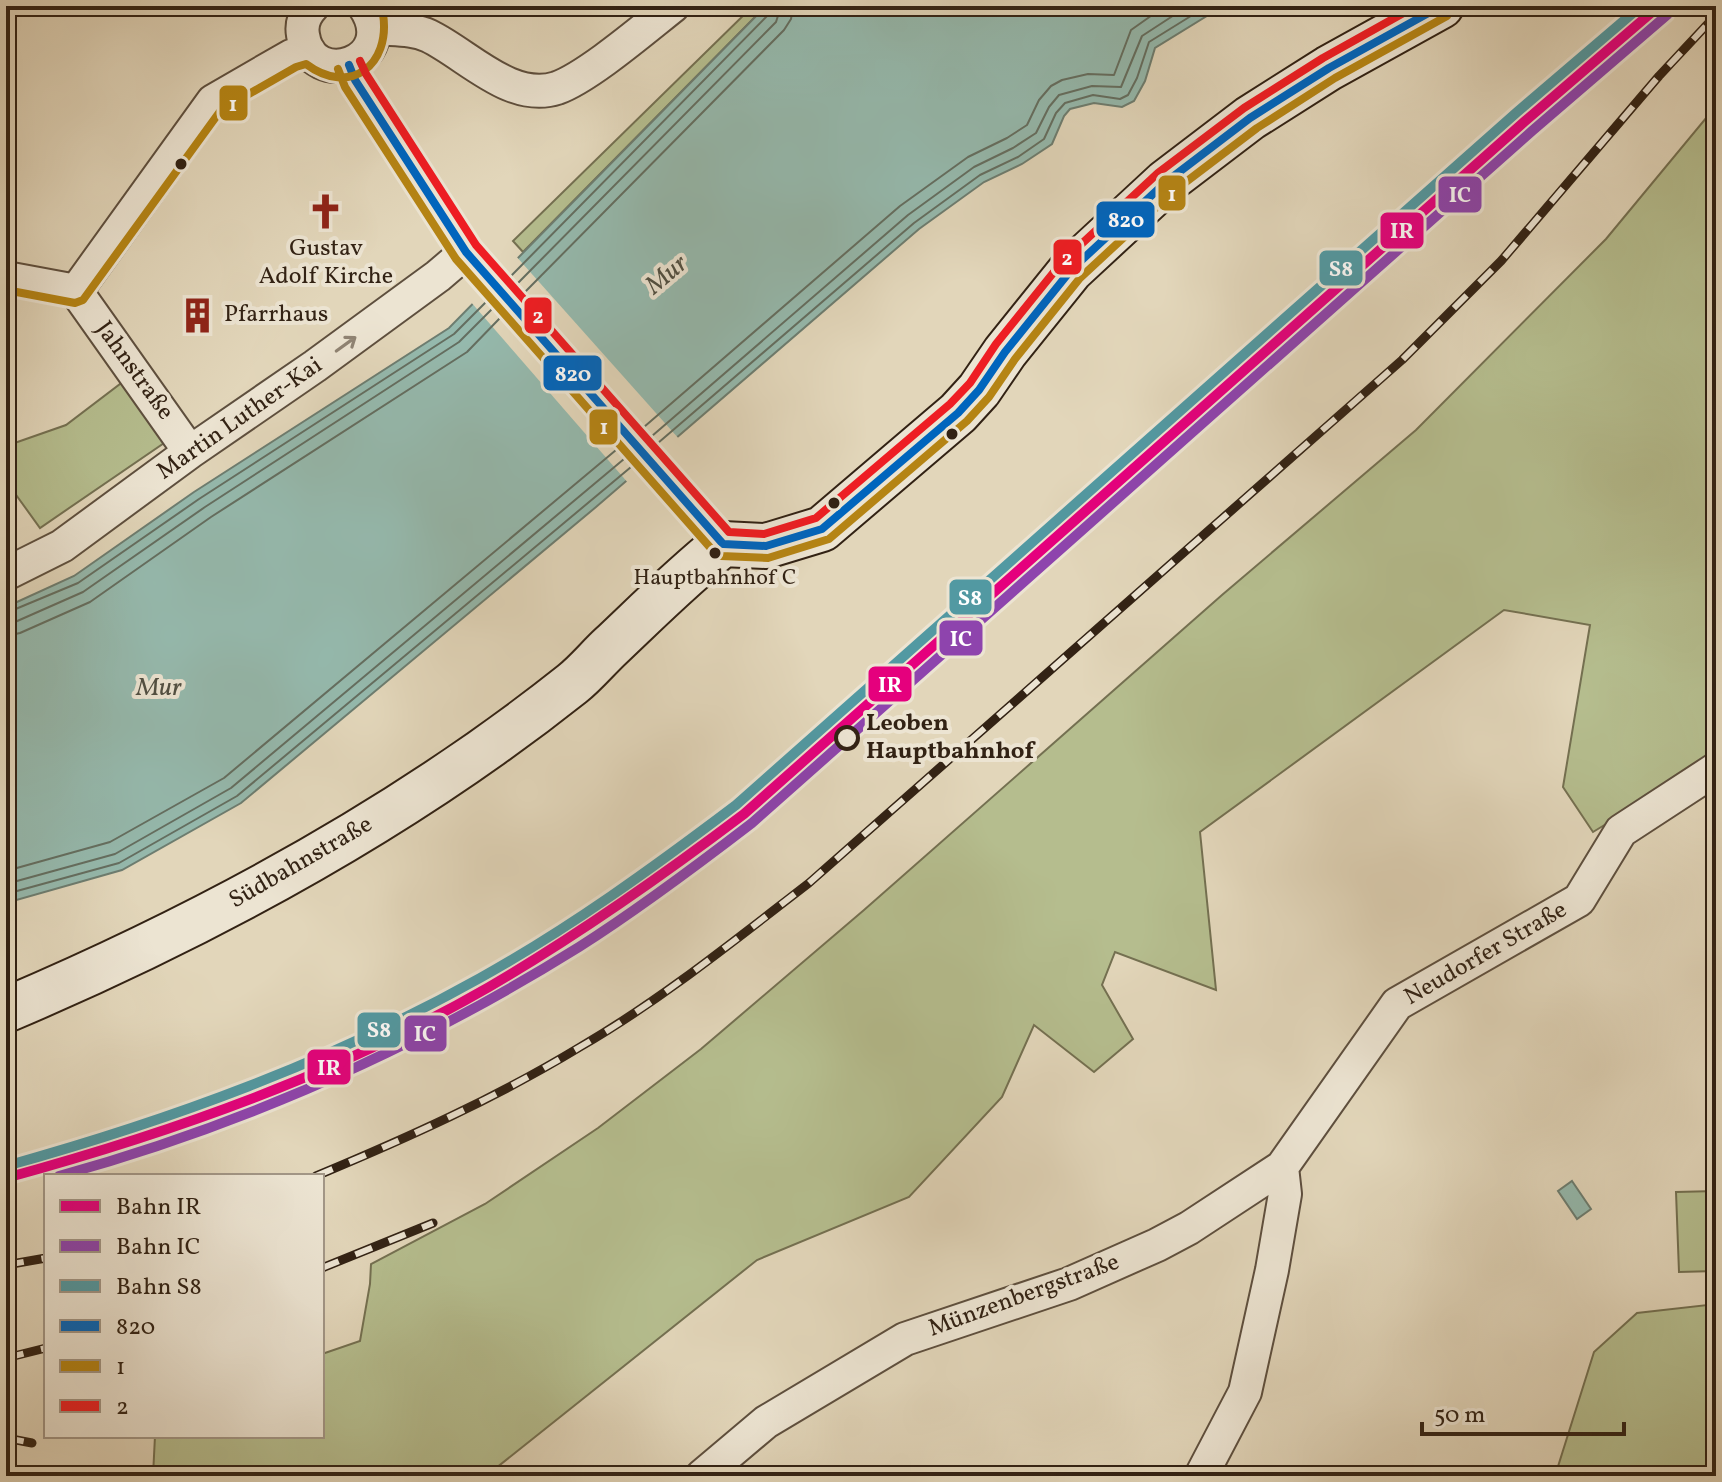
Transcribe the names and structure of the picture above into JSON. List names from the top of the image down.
{
  "streets": {
    "main road": ["Südbahnstraße"],
    "street": [
      "Jahnstraße",
      "Martin Luther-Kai",
      "Neudorfer Straße",
      "Münzenbergstraße"
    ]
  },
  "crossings": [
    ["Jahnstraße", "Martin Luther-Kai"],
    ["Neudorfer Straße", "Münzenbergstraße"]
  ],
  "water": ["Mur"],
  "places": {
    "church": ["Gustav Adolf Kirche"],
    "building": ["Pfarrhaus"],
    "other": ["Hauptbahnhof C", "Leoben Hauptbahnhof"]
  },
  "lines": [
    "rail line IR",
    "rail line S8",
    "transit line 820",
    "transit line 2",
    "transit line 1",
    "rail line IC"
  ],
  "legend": [
    "Bahn IR",
    "Bahn IC",
    "Bahn S8",
    "820",
    "1",
    "2"
  ],
  "scale_bar": "50 m"
}
